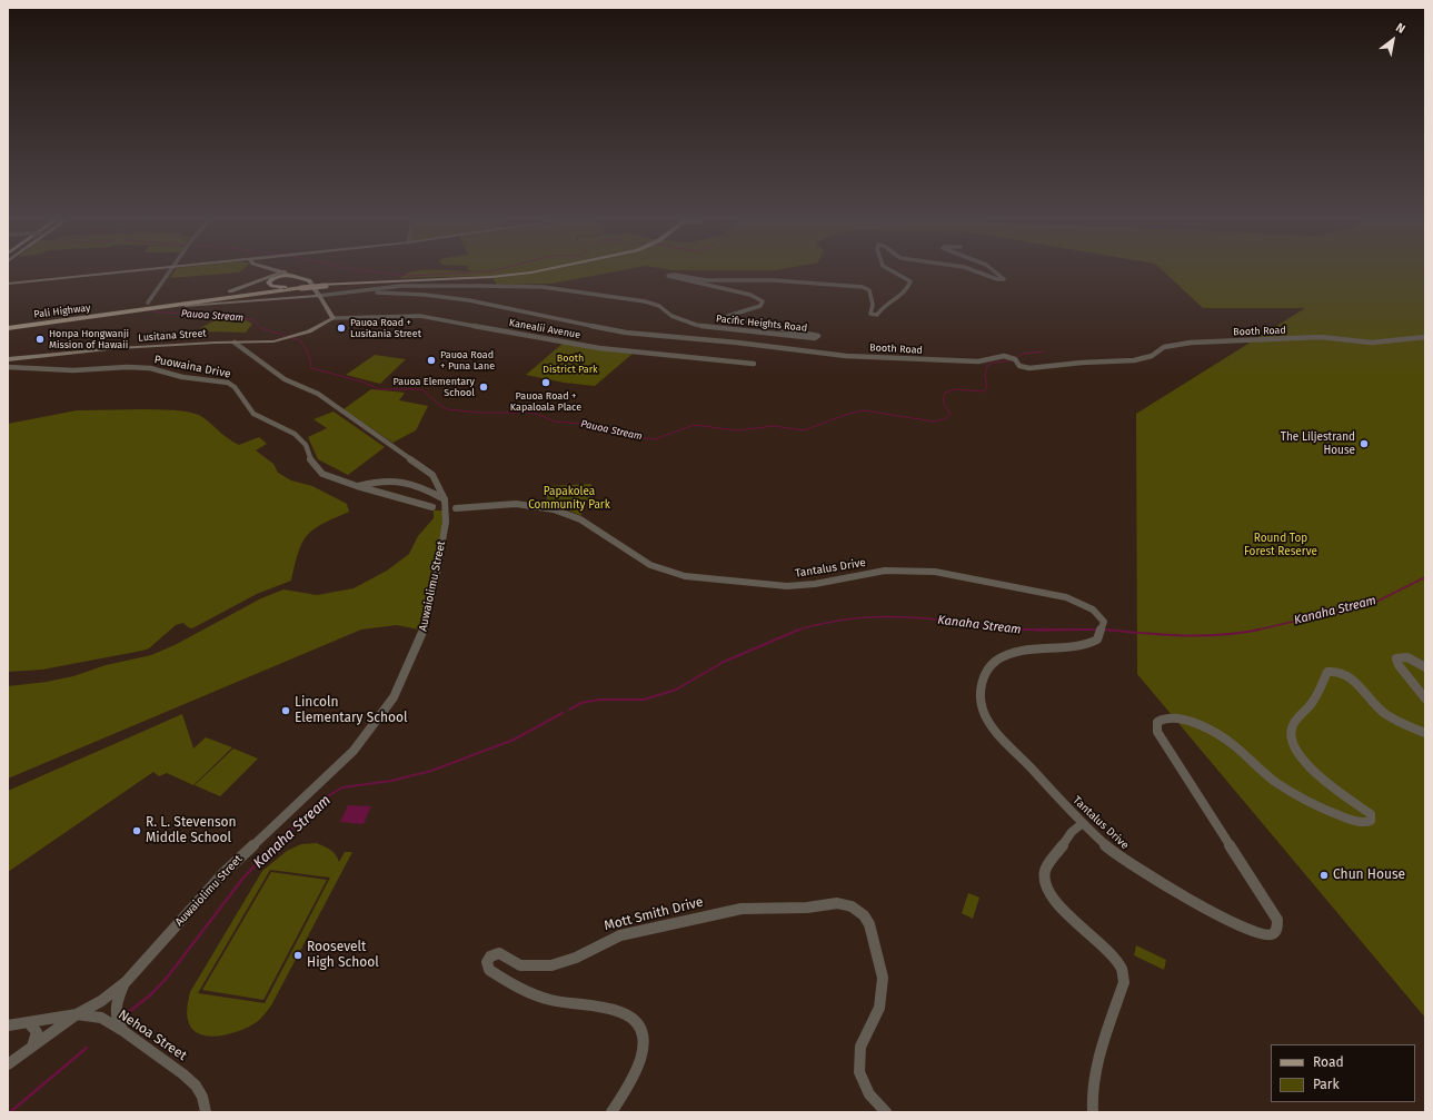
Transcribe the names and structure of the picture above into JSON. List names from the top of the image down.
{
  "streets": {
    "highway": ["Pali Highway"],
    "main road": ["Pacific Heights Road", "Lusitana Street"],
    "street": [
      "Kanealii Avenue",
      "Booth Road",
      "Puowaina Drive",
      "Tantalus Drive",
      "Auwaiolimu Street",
      "Mott Smith Drive",
      "Nehoa Street"
    ]
  },
  "crossings": [
    ["Pacific Heights Road", "Booth Road"],
    ["Kanealii Avenue", "Lusitana Street"],
    ["Lusitana Street", "Auwaiolimu Street"],
    ["Auwaiolimu Street", "Nehoa Street"]
  ],
  "water": ["Pauoa Stream", "Kanaha Stream"],
  "parks": ["Booth District Park", "Papakolea Community Park", "Round Top Forest Reserve"],
  "places": [
    "Pauoa Road + Lusitania Street",
    "Honpa Hongwanji Mission of Hawaii",
    "Pauoa Road + Puna Lane",
    "Pauoa Road + Kapaloala Place",
    "Pauoa Elementary School",
    "The Liljestrand House",
    "Lincoln Elementary School",
    "R. L. Stevenson Middle School",
    "Chun House",
    "Roosevelt High School"
  ],
  "legend": ["Road", "Park"],
  "north": "top right"
}
